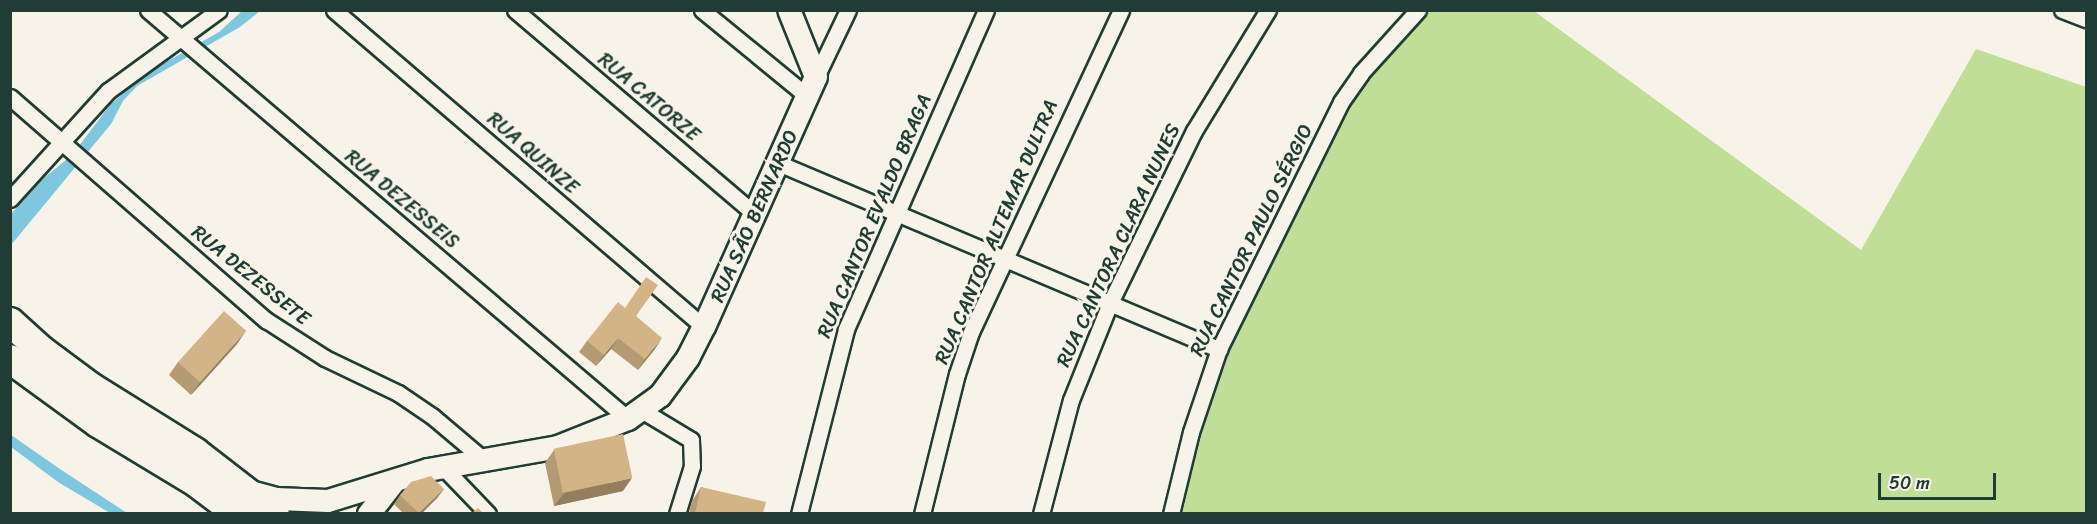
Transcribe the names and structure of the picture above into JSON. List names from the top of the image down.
{
  "streets": {
    "street": [
      "RUA CATORZE",
      "RUA QUINZE",
      "RUA DEZESSEIS",
      "RUA SÃO BERNARDO",
      "RUA CANTOR EVALDO BRAGA",
      "RUA CANTOR ALTEMAR DULTRA",
      "RUA CANTOR PAULO SÉRGIO",
      "RUA CANTORA CLARA NUNES",
      "RUA DEZESSETE"
    ]
  },
  "crossings": [
    ["RUA CATORZE", "RUA SÃO BERNARDO"],
    ["RUA QUINZE", "RUA SÃO BERNARDO"],
    ["RUA DEZESSEIS", "RUA SÃO BERNARDO"],
    ["RUA SÃO BERNARDO", "RUA DEZESSETE"]
  ],
  "scale_bar": "50 m"
}
